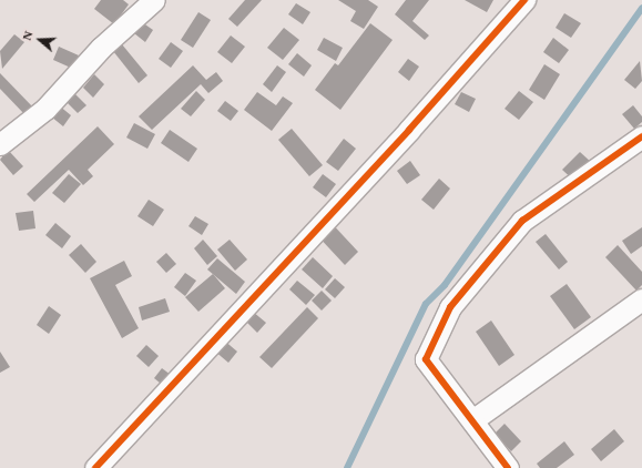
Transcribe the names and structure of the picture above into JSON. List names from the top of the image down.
{
  "north": "left"
}
